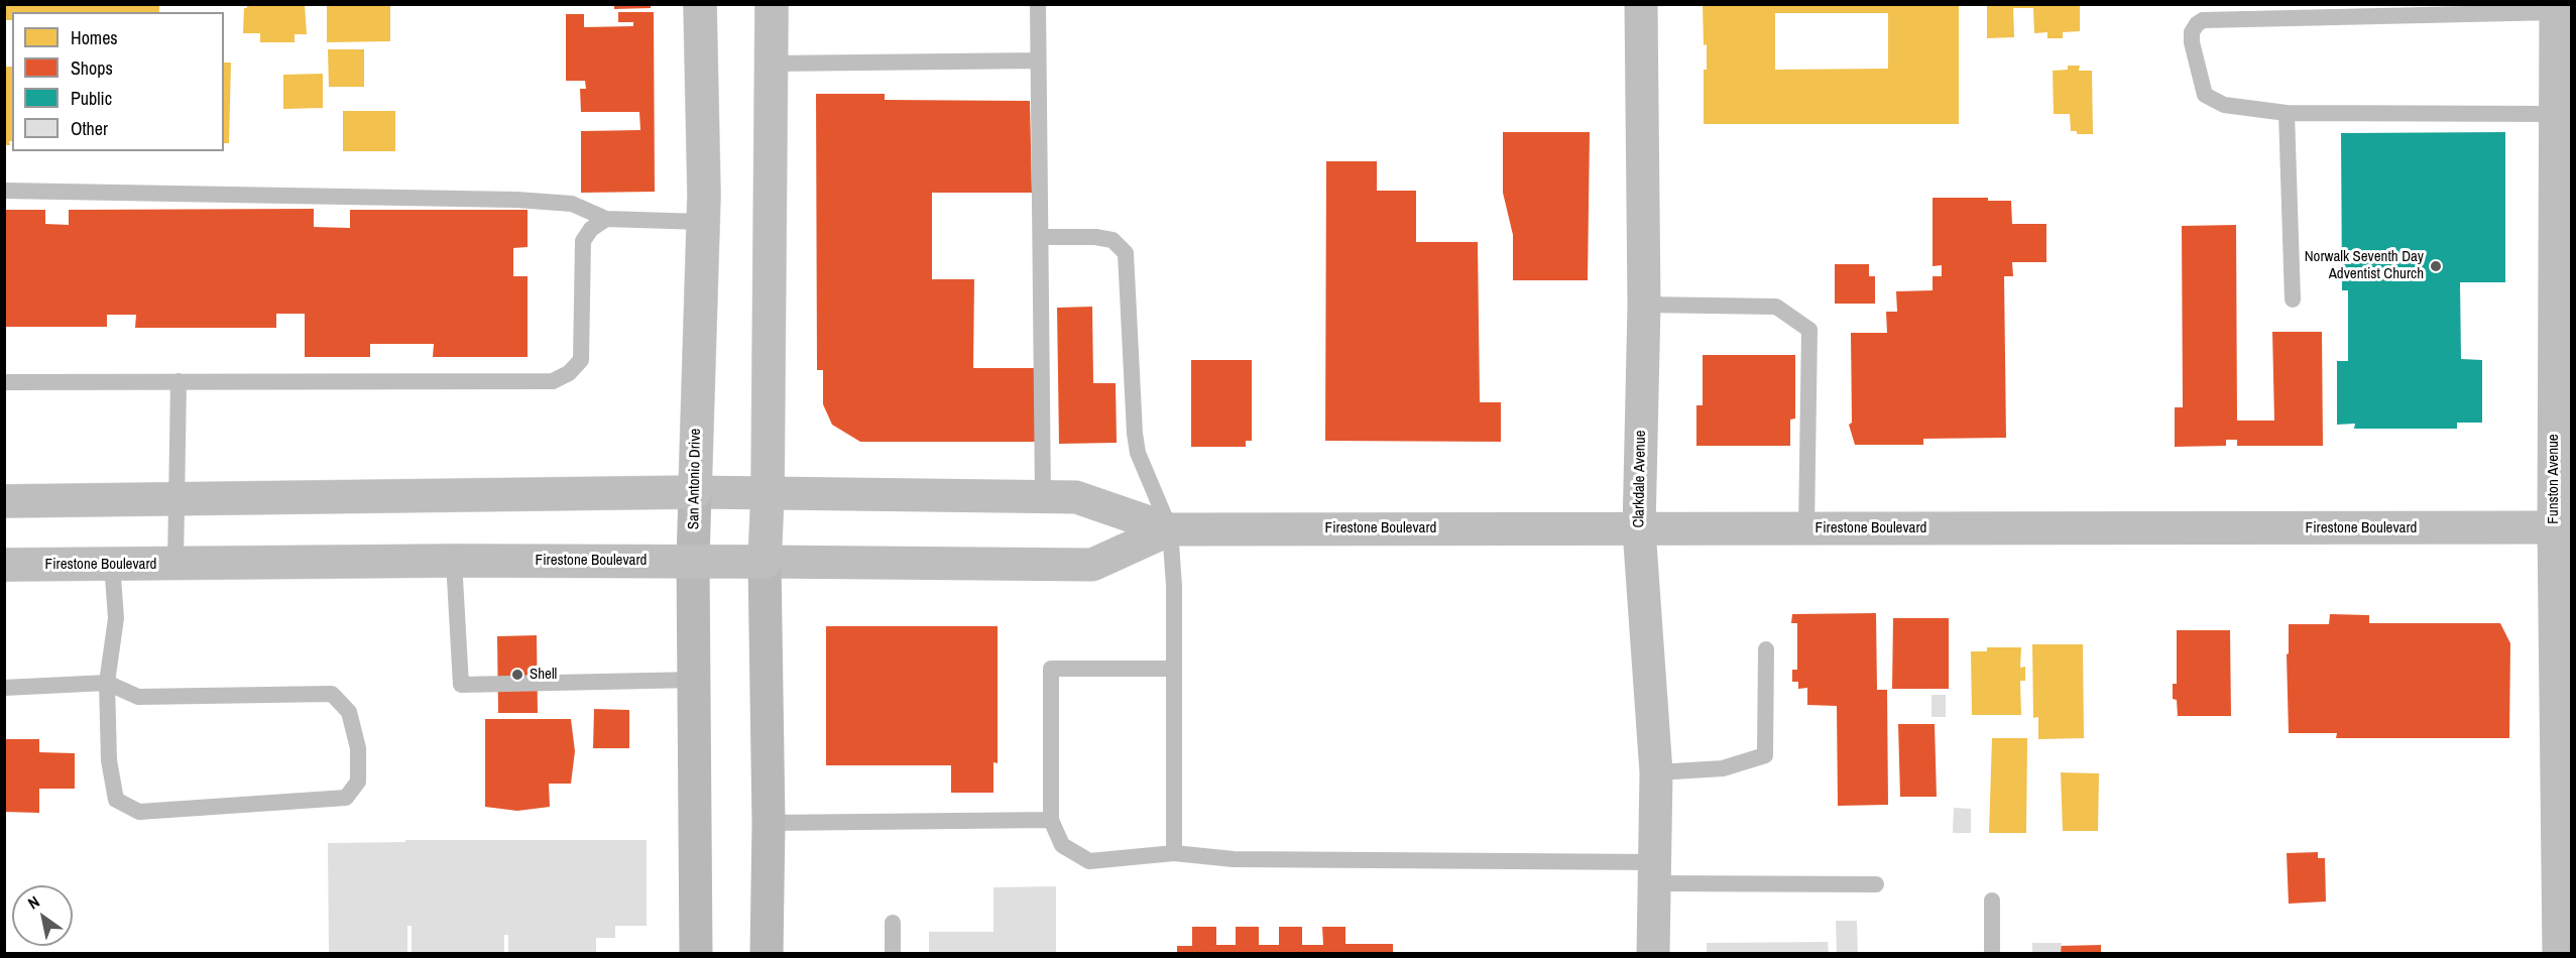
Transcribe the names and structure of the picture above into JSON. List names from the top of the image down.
{
  "streets": {
    "main road": ["San Antonio Drive"],
    "street": ["Clarkdale Avenue", "Funston Avenue", "Firestone Boulevard"]
  },
  "crossings": [
    ["San Antonio Drive", "Firestone Boulevard"],
    ["Clarkdale Avenue", "Firestone Boulevard"],
    ["Funston Avenue", "Firestone Boulevard"]
  ],
  "places": ["Norwalk Seventh Day Adventist Church", "Shell"],
  "legend": [
    "Homes",
    "Shops",
    "Public",
    "Other"
  ],
  "north": "top left"
}
